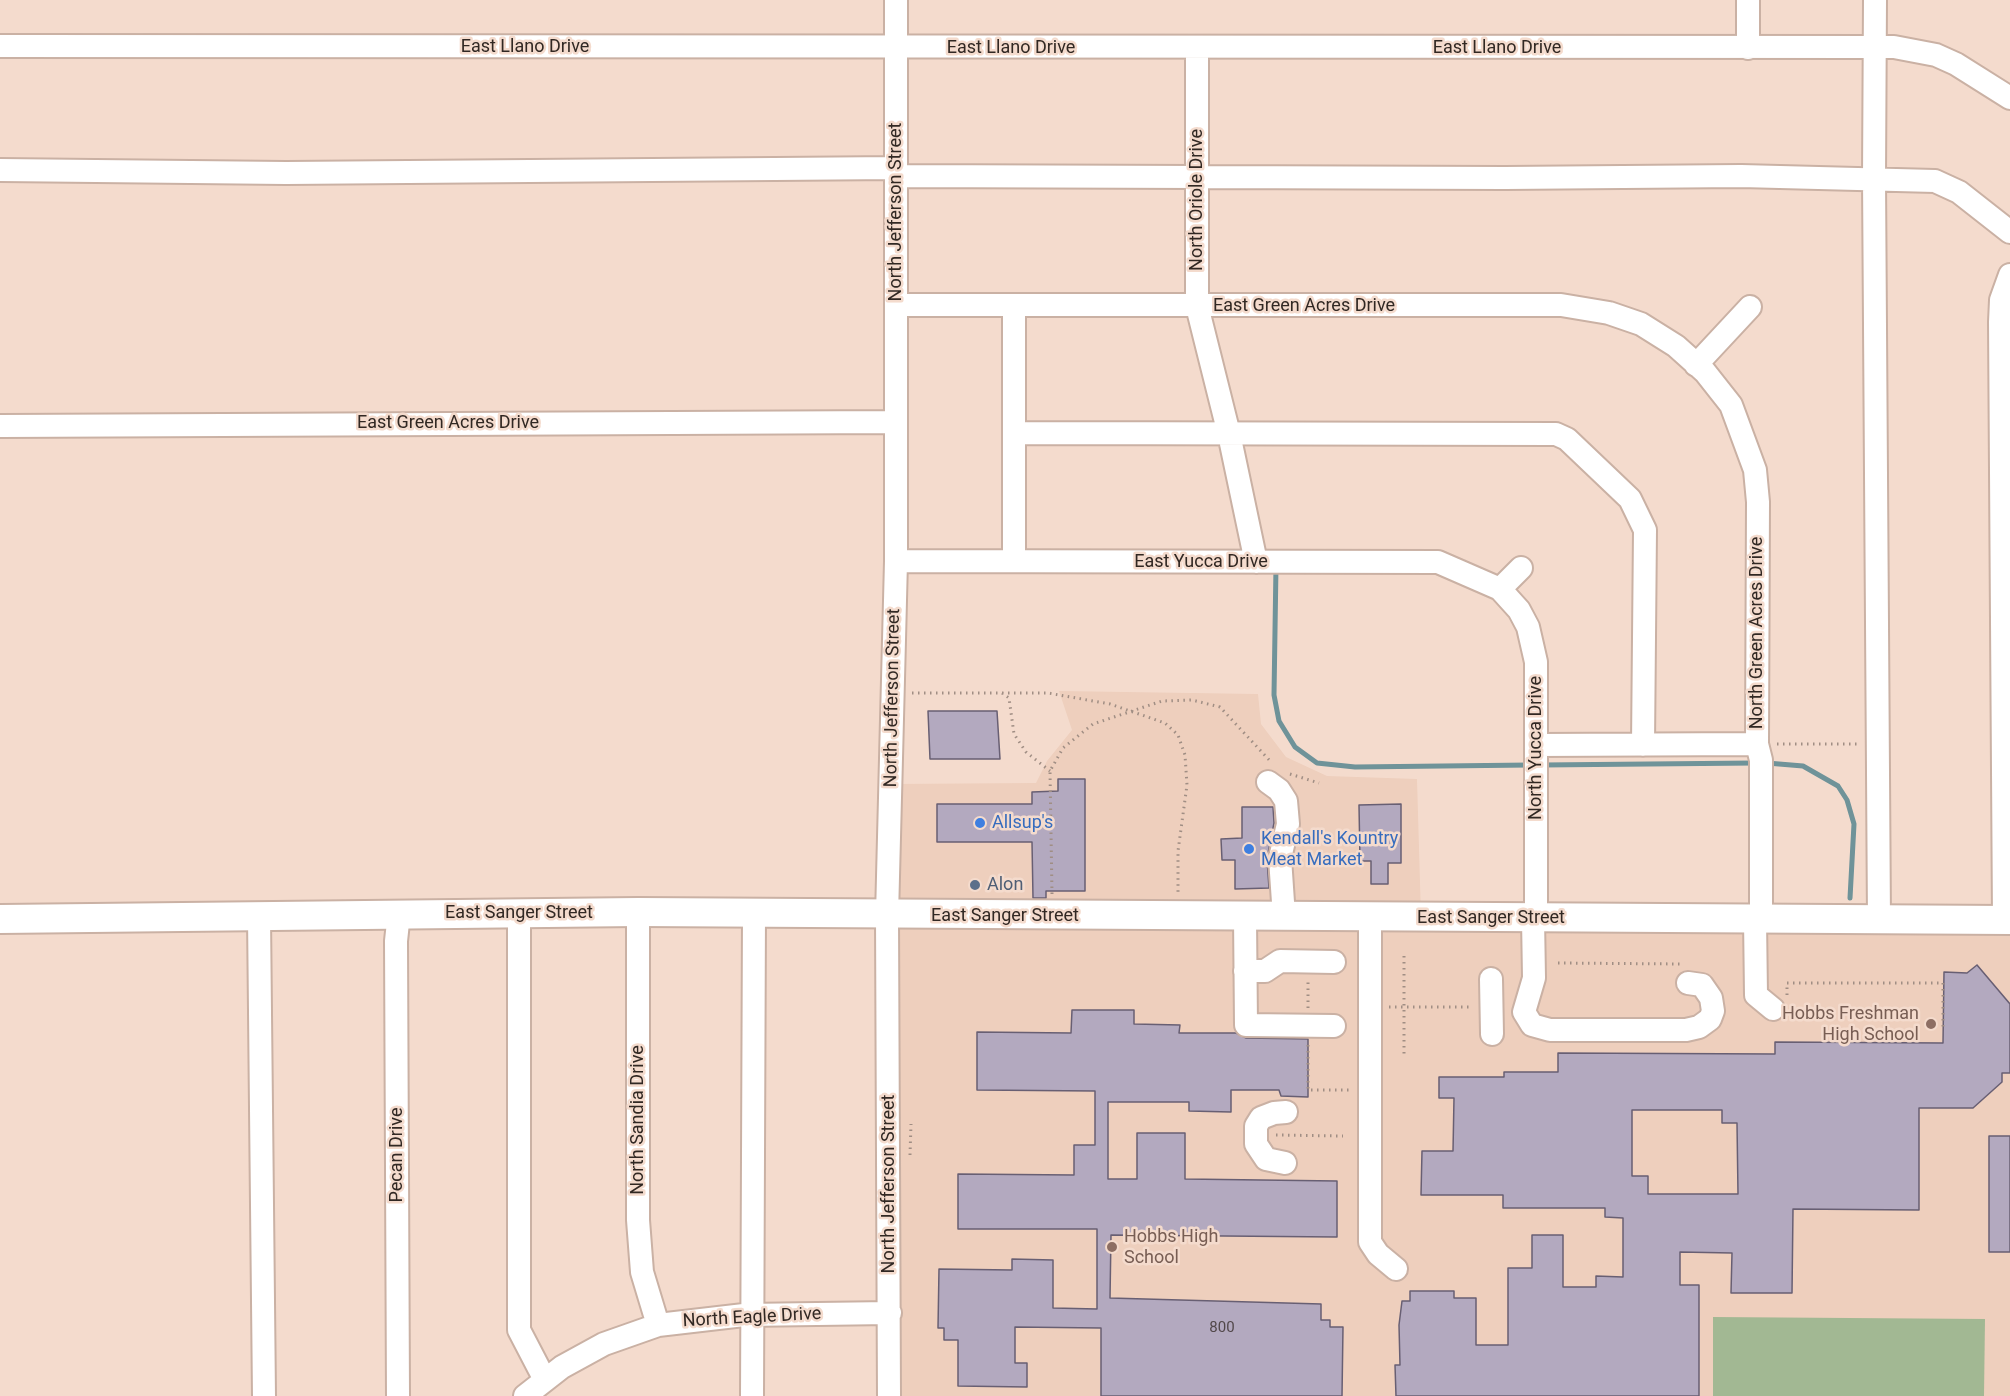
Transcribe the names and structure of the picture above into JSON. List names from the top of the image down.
{
  "streets": {
    "main road": ["East Sanger Street"],
    "street": [
      "East Llano Drive",
      "North Oriole Drive",
      "North Jefferson Street",
      "East Green Acres Drive",
      "East Yucca Drive",
      "North Green Acres Drive",
      "North Yucca Drive",
      "North Sandia Drive",
      "Pecan Drive",
      "North Eagle Drive"
    ]
  },
  "crossings": [
    ["East Llano Drive", "North Oriole Drive"],
    ["East Llano Drive", "North Jefferson Street"],
    ["North Oriole Drive", "East Green Acres Drive"],
    ["North Oriole Drive", "East Yucca Drive"],
    ["North Jefferson Street", "East Green Acres Drive"],
    ["North Jefferson Street", "East Yucca Drive"],
    ["North Jefferson Street", "East Sanger Street"],
    ["North Jefferson Street", "North Eagle Drive"],
    ["East Green Acres Drive", "North Green Acres Drive"],
    ["East Yucca Drive", "North Yucca Drive"],
    ["North Green Acres Drive", "East Sanger Street"],
    ["North Yucca Drive", "East Sanger Street"],
    ["East Sanger Street", "North Sandia Drive"],
    ["East Sanger Street", "Pecan Drive"],
    ["North Sandia Drive", "North Eagle Drive"]
  ],
  "places": [
    "Allsup's",
    "Kendall's Kountry Meat Market",
    "Alon",
    "Hobbs Freshman High School",
    "Hobbs High School"
  ],
  "house_numbers": ["800"]
}
